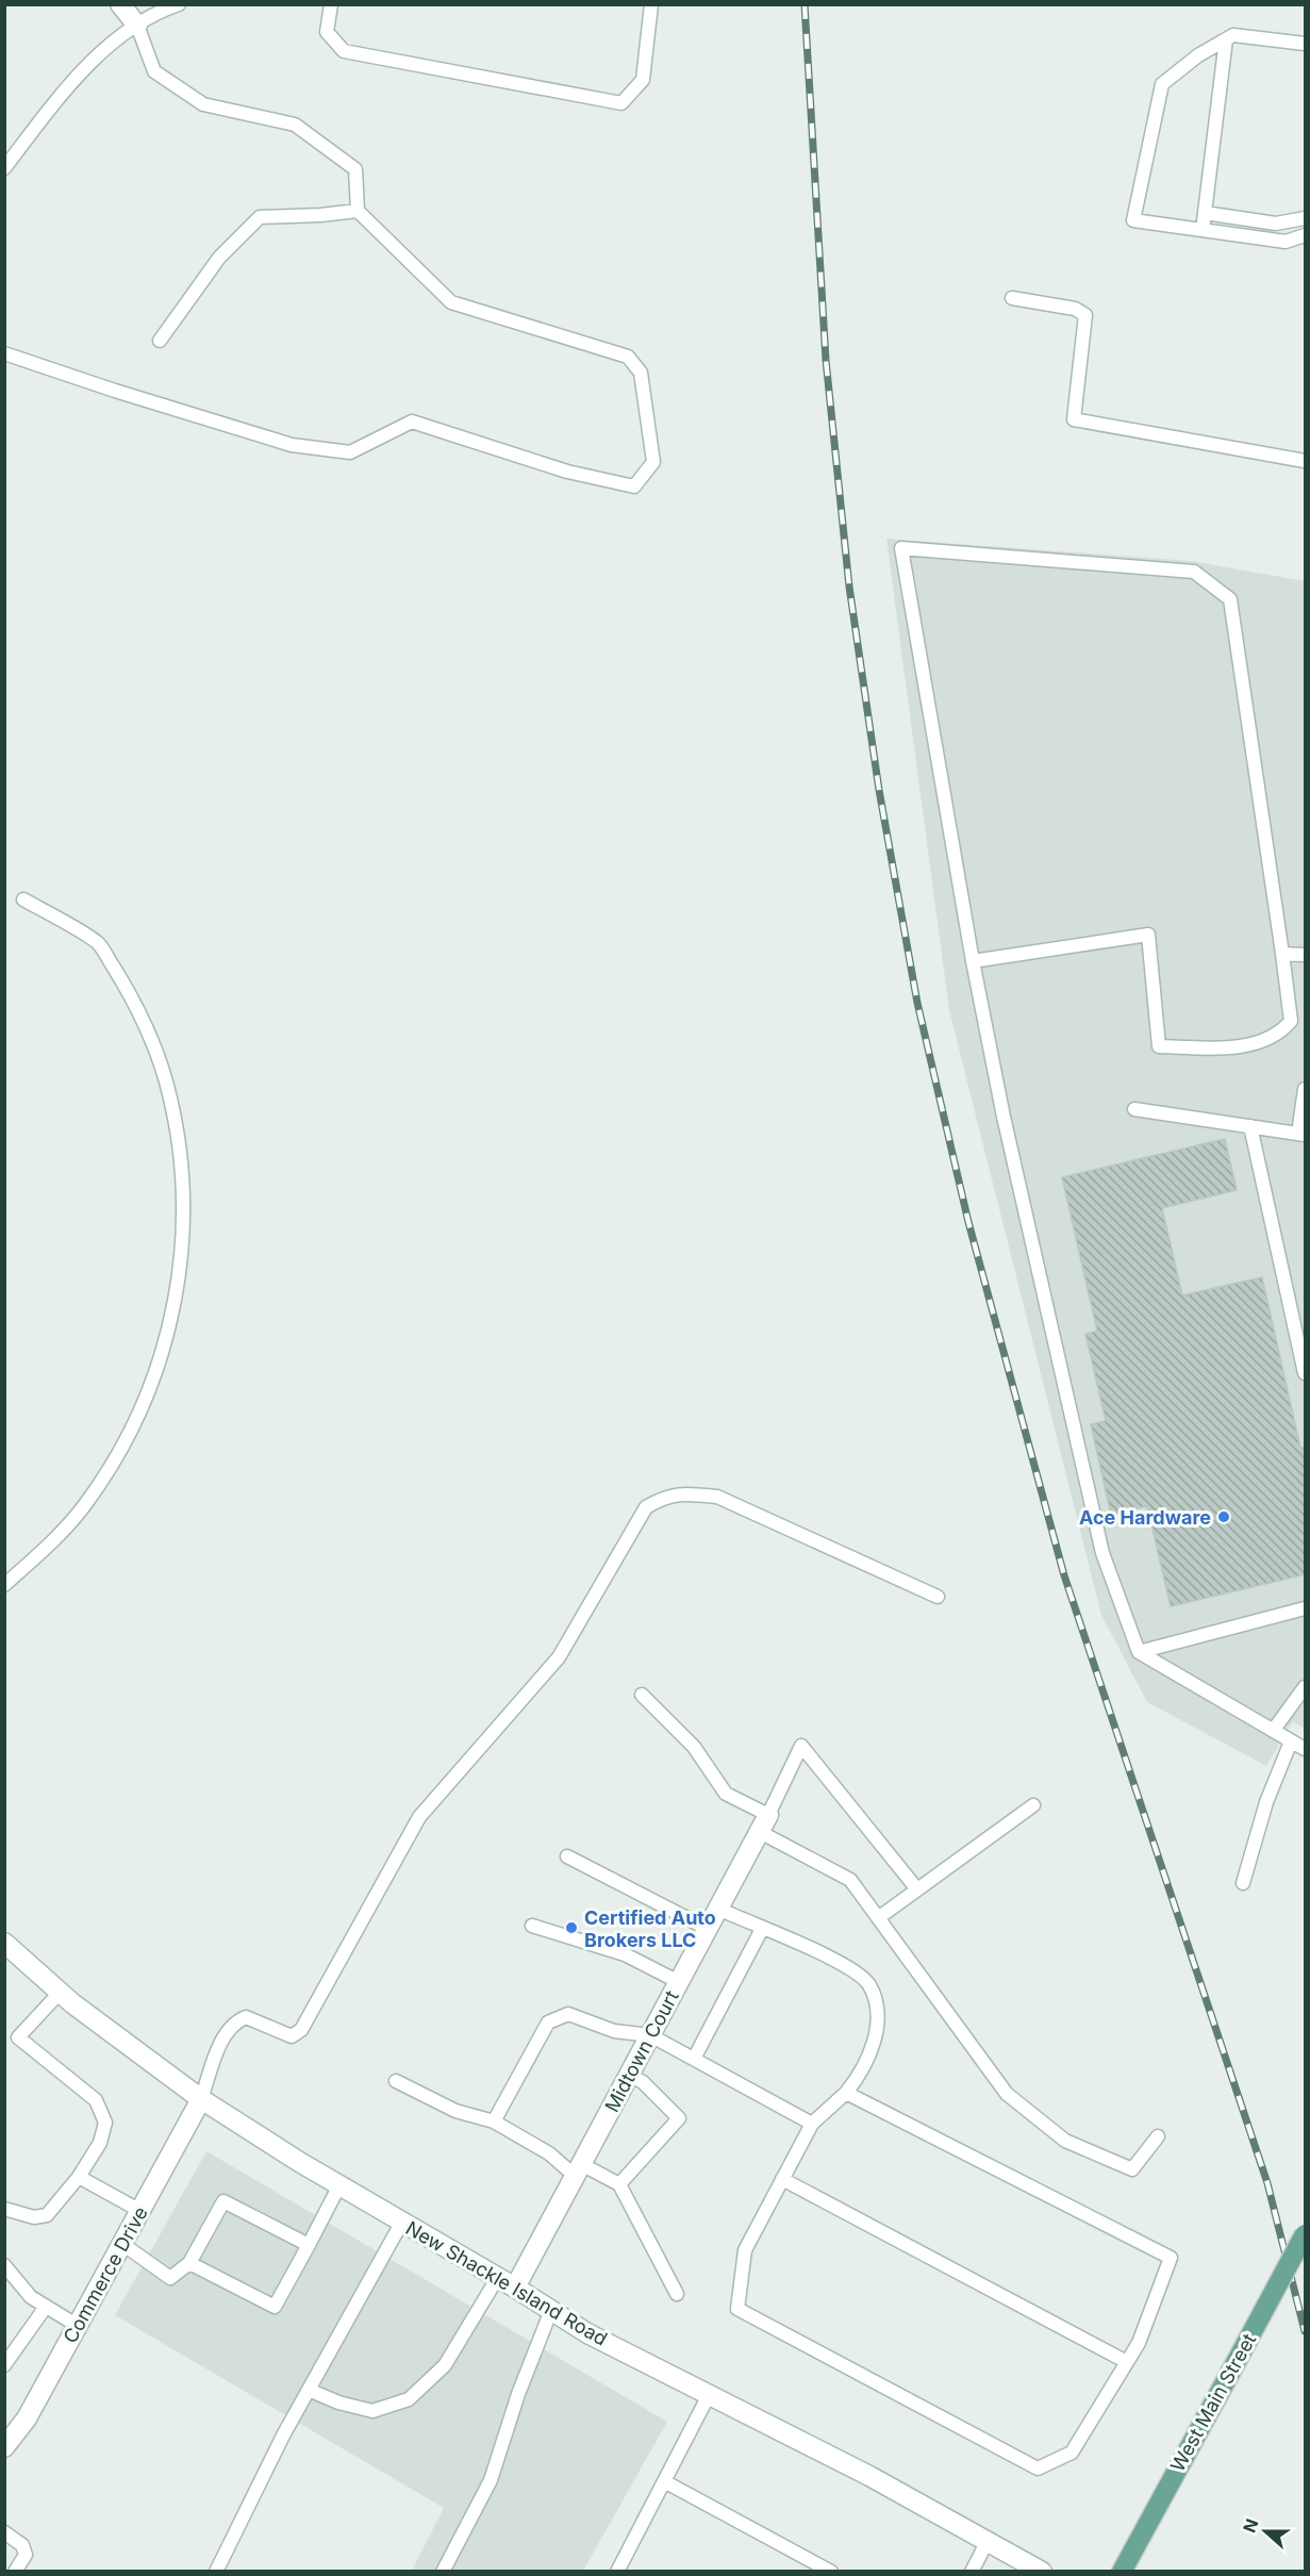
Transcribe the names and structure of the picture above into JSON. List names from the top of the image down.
{
  "streets": {
    "main road": [
      "Midtown Court",
      "Commerce Drive",
      "New Shackle Island Road",
      "West Main Street"
    ]
  },
  "crossings": [
    ["Midtown Court", "New Shackle Island Road"],
    ["Commerce Drive", "New Shackle Island Road"]
  ],
  "places": ["Ace Hardware", "Certified Auto Brokers LLC"],
  "north": "left"
}
